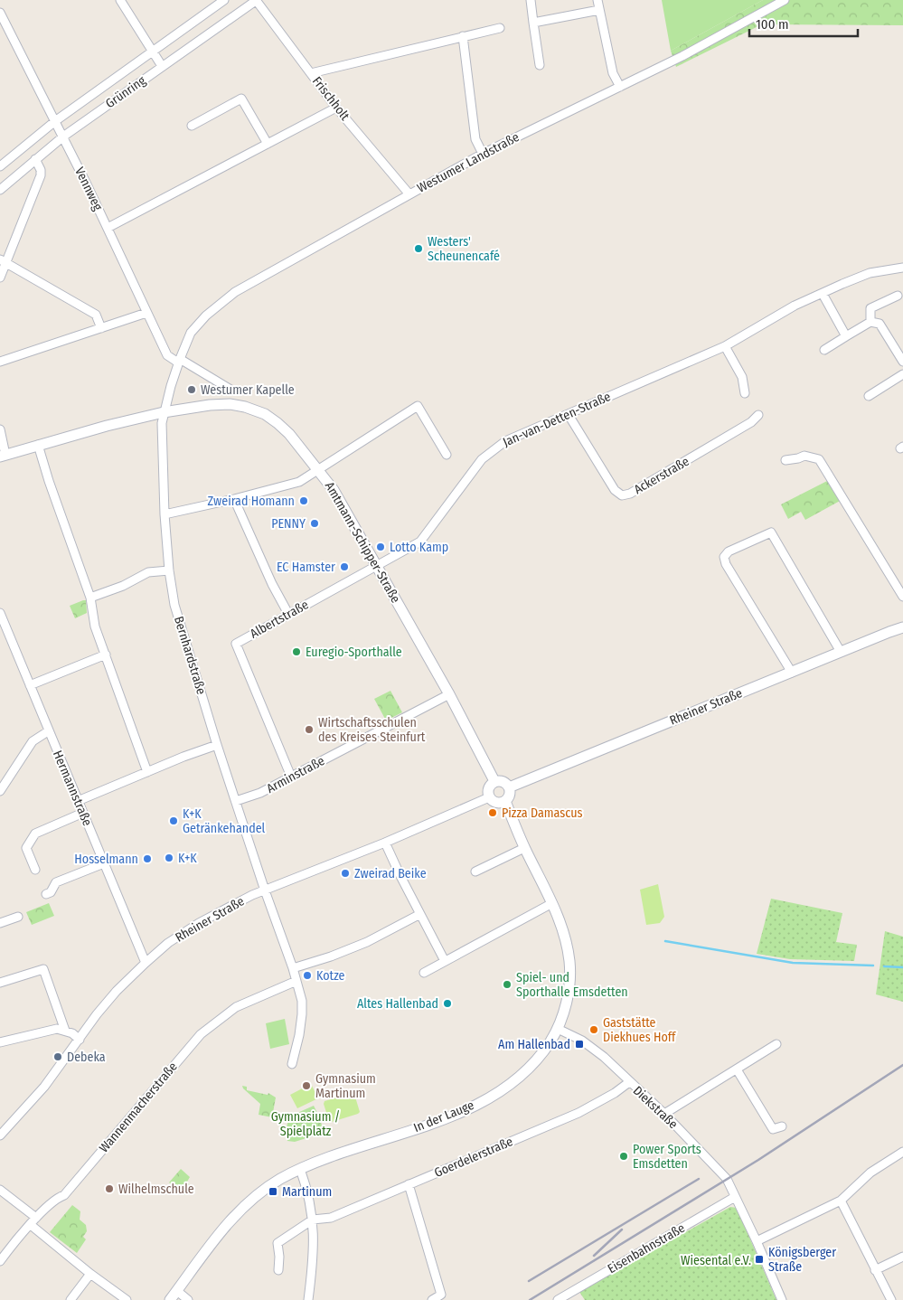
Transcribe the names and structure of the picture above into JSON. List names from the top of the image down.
{
  "streets": {
    "street": [
      "Grünring",
      "Frischholt",
      "Westumer Landstraße",
      "Vennweg",
      "Jan-van-Detten-Straße",
      "Ackerstraße",
      "Amtmann-Schipper-Straße",
      "Albertstraße",
      "Bernhardstraße",
      "Rheiner Straße",
      "Arminstraße",
      "Hermannstraße",
      "Wannenmacherstraße",
      "Diekstraße",
      "In der Lauge",
      "Goerdelerstraße",
      "Eisenbahnstraße"
    ]
  },
  "crossings": [
    ["Grünring", "Frischholt"],
    ["Grünring", "Vennweg"],
    ["Frischholt", "Westumer Landstraße"],
    ["Westumer Landstraße", "Vennweg"],
    ["Westumer Landstraße", "Amtmann-Schipper-Straße"],
    ["Westumer Landstraße", "Bernhardstraße"],
    ["Jan-van-Detten-Straße", "Ackerstraße"],
    ["Jan-van-Detten-Straße", "Amtmann-Schipper-Straße"],
    ["Jan-van-Detten-Straße", "Albertstraße"],
    ["Amtmann-Schipper-Straße", "Albertstraße"],
    ["Amtmann-Schipper-Straße", "Bernhardstraße"],
    ["Amtmann-Schipper-Straße", "Rheiner Straße"],
    ["Amtmann-Schipper-Straße", "Arminstraße"],
    ["Amtmann-Schipper-Straße", "In der Lauge"],
    ["Albertstraße", "Arminstraße"],
    ["Bernhardstraße", "Rheiner Straße"],
    ["Bernhardstraße", "Arminstraße"],
    ["Bernhardstraße", "Wannenmacherstraße"],
    ["Rheiner Straße", "Hermannstraße"],
    ["Rheiner Straße", "In der Lauge"],
    ["Diekstraße", "In der Lauge"],
    ["Diekstraße", "Goerdelerstraße"],
    ["Diekstraße", "Eisenbahnstraße"]
  ],
  "parks": ["Gymnasium / Spielplatz", "Wiesental e.V."],
  "places": {
    "other": [
      "Westers' Scheunencafé",
      "Westumer Kapelle",
      "Zweirad Homann",
      "PENNY",
      "Lotto Kamp",
      "EC Hamster",
      "Euregio-Sporthalle",
      "Wirtschaftsschulen des Kreises Steinfurt",
      "Pizza Damascus",
      "K+K Getränkehandel",
      "K+K",
      "Hosselmann",
      "Zweirad Beike",
      "Kotze",
      "Spiel- und Sporthalle Emsdetten",
      "Altes Hallenbad",
      "Gaststätte Diekhues Hoff",
      "Debeka",
      "Gymnasium Martinum",
      "Power Sports Emsdetten",
      "Wilhelmschule"
    ],
    "transit": ["Am Hallenbad", "Martinum", "Königsberger Straße"]
  },
  "scale_bar": "100 m"
}
